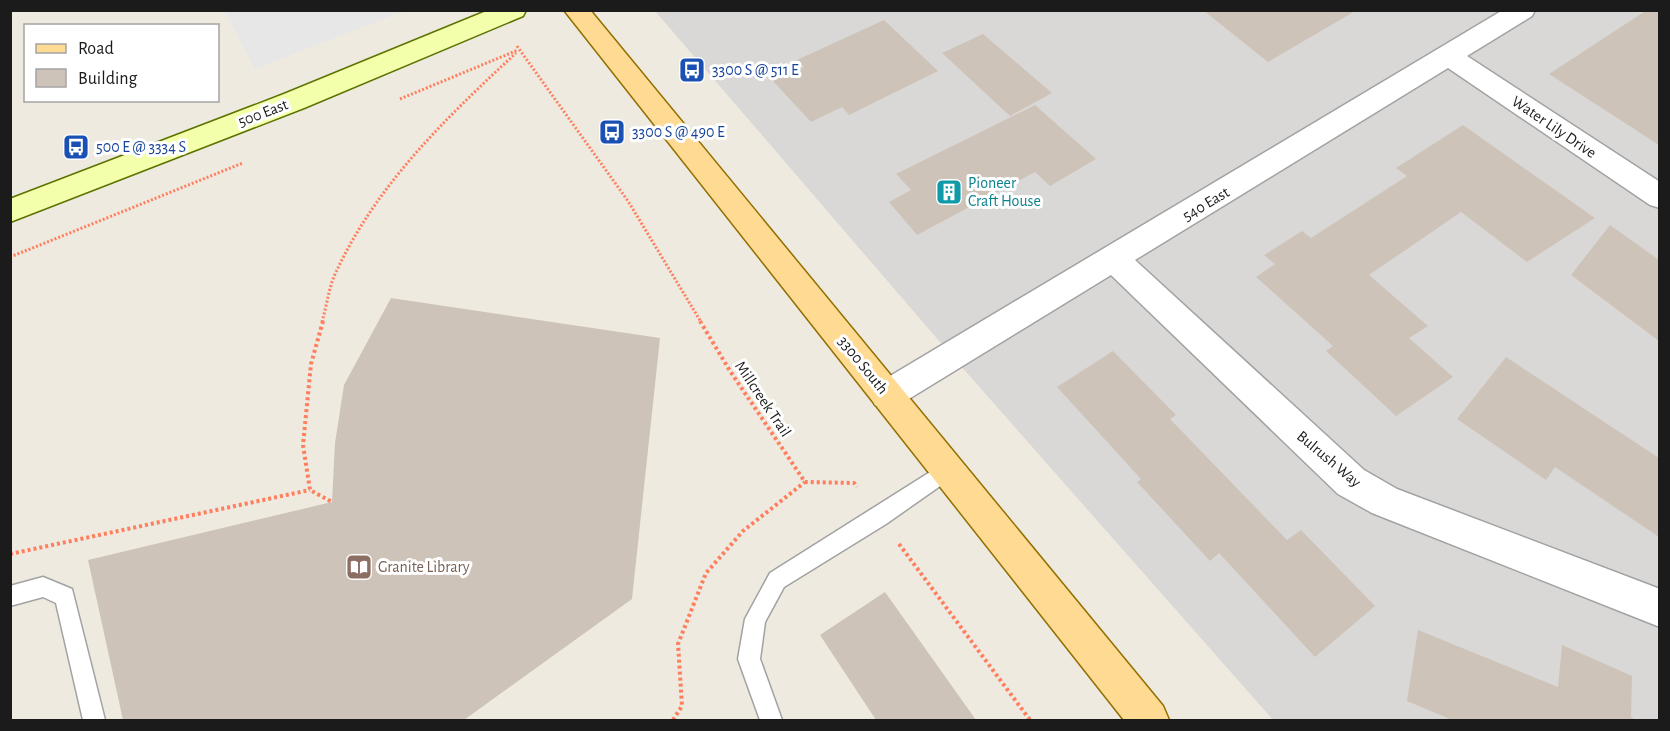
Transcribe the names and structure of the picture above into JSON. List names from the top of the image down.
{
  "streets": {
    "main road": ["3300 South"],
    "street": [
      "500 East",
      "Water Lily Drive",
      "540 East",
      "Bulrush Way"
    ],
    "path": ["Millcreek Trail"]
  },
  "crossings": [
    ["Water Lily Drive", "540 East"],
    ["540 East", "3300 South"],
    ["540 East", "Bulrush Way"]
  ],
  "places": {
    "bus stop": ["3300 S @ 511 E", "3300 S @ 490 E", "500 E @ 3334 S"],
    "building": ["Pioneer Craft House"],
    "library": ["Granite Library"]
  },
  "legend": ["Road", "Building"]
}
